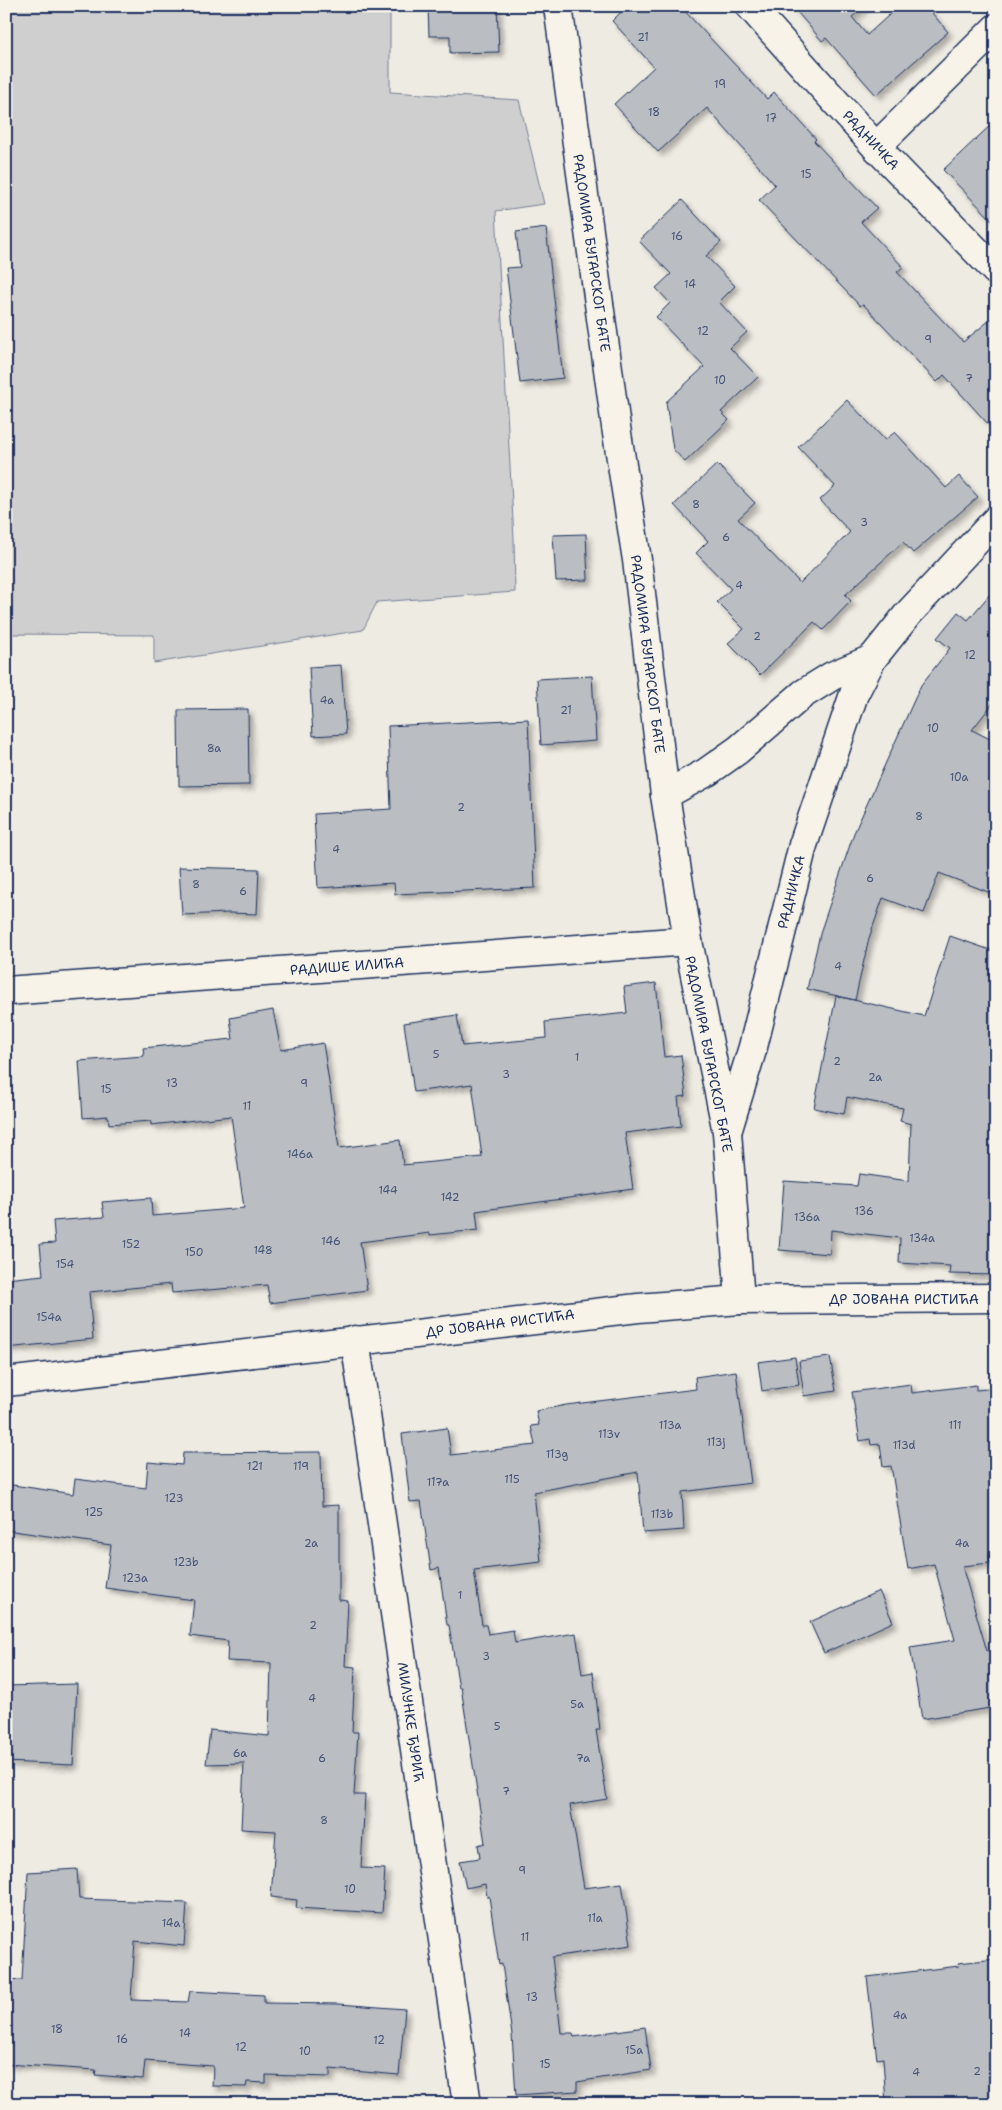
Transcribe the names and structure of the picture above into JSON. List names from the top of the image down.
{
  "streets": {
    "street": [
      "РАДНИЧКА",
      "РАДОМИРА БУГАРСКОГ БАТЕ",
      "РАДИШЕ ИЛИЋА",
      "ДР ЈОВАНА РИСТИЋА",
      "МИЛУНКЕ ЂУРИЋ"
    ]
  },
  "crossings": [
    ["РАДНИЧКА", "РАДОМИРА БУГАРСКОГ БАТЕ"],
    ["РАДОМИРА БУГАРСКОГ БАТЕ", "РАДИШЕ ИЛИЋА"],
    ["РАДОМИРА БУГАРСКОГ БАТЕ", "ДР ЈОВАНА РИСТИЋА"],
    ["ДР ЈОВАНА РИСТИЋА", "МИЛУНКЕ ЂУРИЋ"]
  ],
  "house_numbers": [
    "21",
    "19",
    "18",
    "17",
    "15",
    "16",
    "14",
    "12",
    "9",
    "7",
    "10",
    "8",
    "3",
    "6",
    "4",
    "2",
    "12",
    "4a",
    "21",
    "10",
    "8a",
    "10a",
    "2",
    "8",
    "4",
    "6",
    "8",
    "6",
    "4",
    "5",
    "1",
    "2",
    "3",
    "2a",
    "13",
    "9",
    "15",
    "11",
    "146a",
    "144",
    "142",
    "136",
    "136a",
    "134a",
    "146",
    "152",
    "148",
    "150",
    "154",
    "154a",
    "113a",
    "111",
    "113v",
    "113j",
    "113d",
    "113g",
    "121",
    "119",
    "115",
    "117a",
    "123",
    "125",
    "113b",
    "2a",
    "4a",
    "123b",
    "123a",
    "1",
    "2",
    "3",
    "4",
    "5a",
    "5",
    "6a",
    "6",
    "7a",
    "7",
    "8",
    "9",
    "10",
    "11a",
    "14a",
    "11",
    "13",
    "4a",
    "18",
    "14",
    "16",
    "12",
    "12",
    "15a",
    "10",
    "15",
    "2",
    "4"
  ]
}
